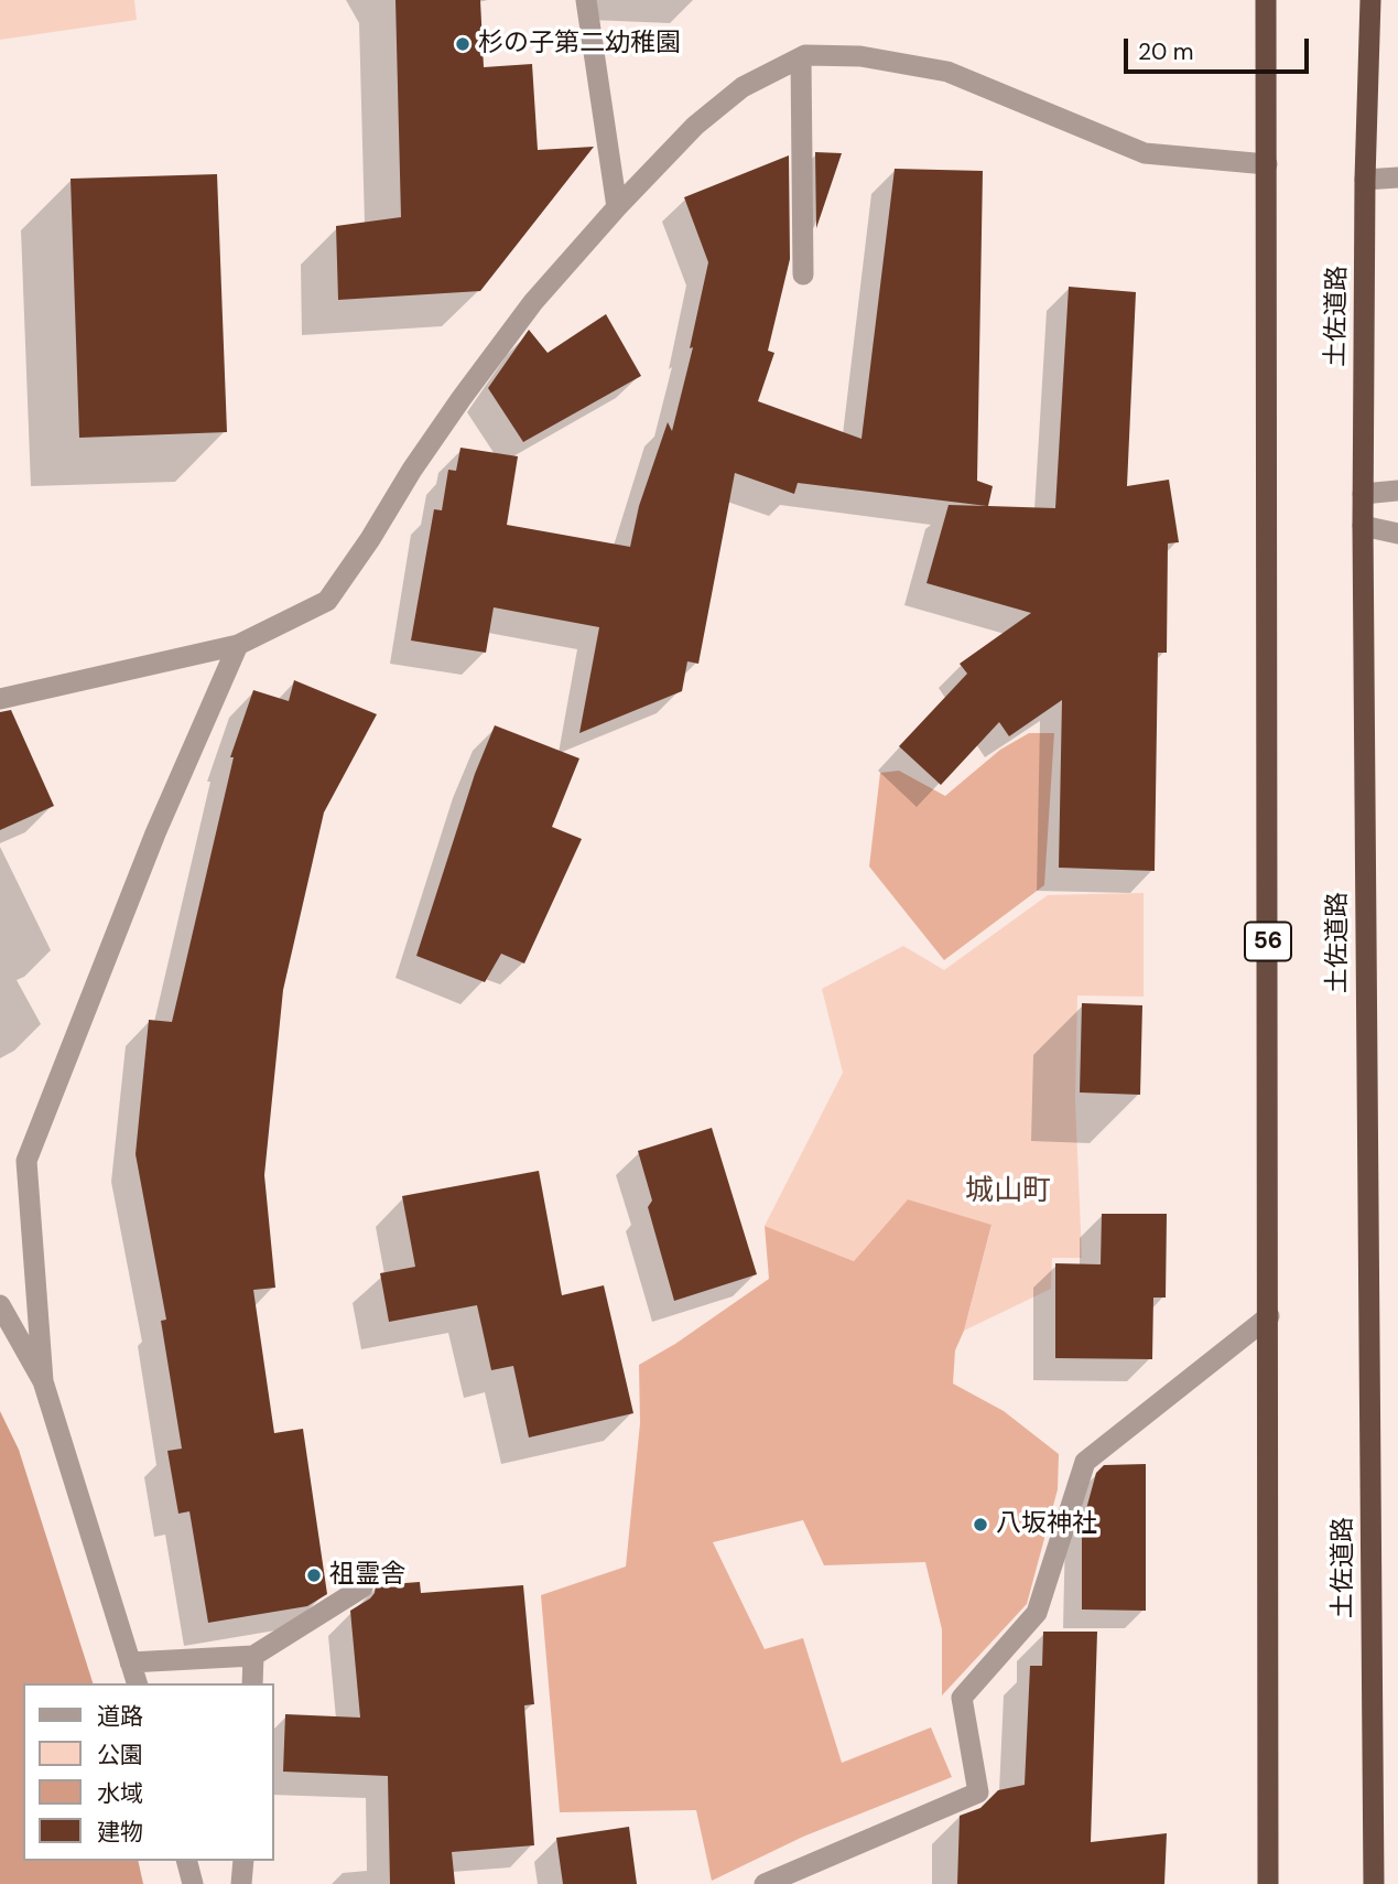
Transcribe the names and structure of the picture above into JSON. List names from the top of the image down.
{
  "streets": {
    "highway": ["土佐道路", "56"]
  },
  "districts": ["城山町"],
  "places": ["杉の子第二幼稚園", "八坂神社", "祖霊舎"],
  "legend": [
    "道路",
    "公園",
    "水域",
    "建物"
  ],
  "scale_bar": "20 m"
}
